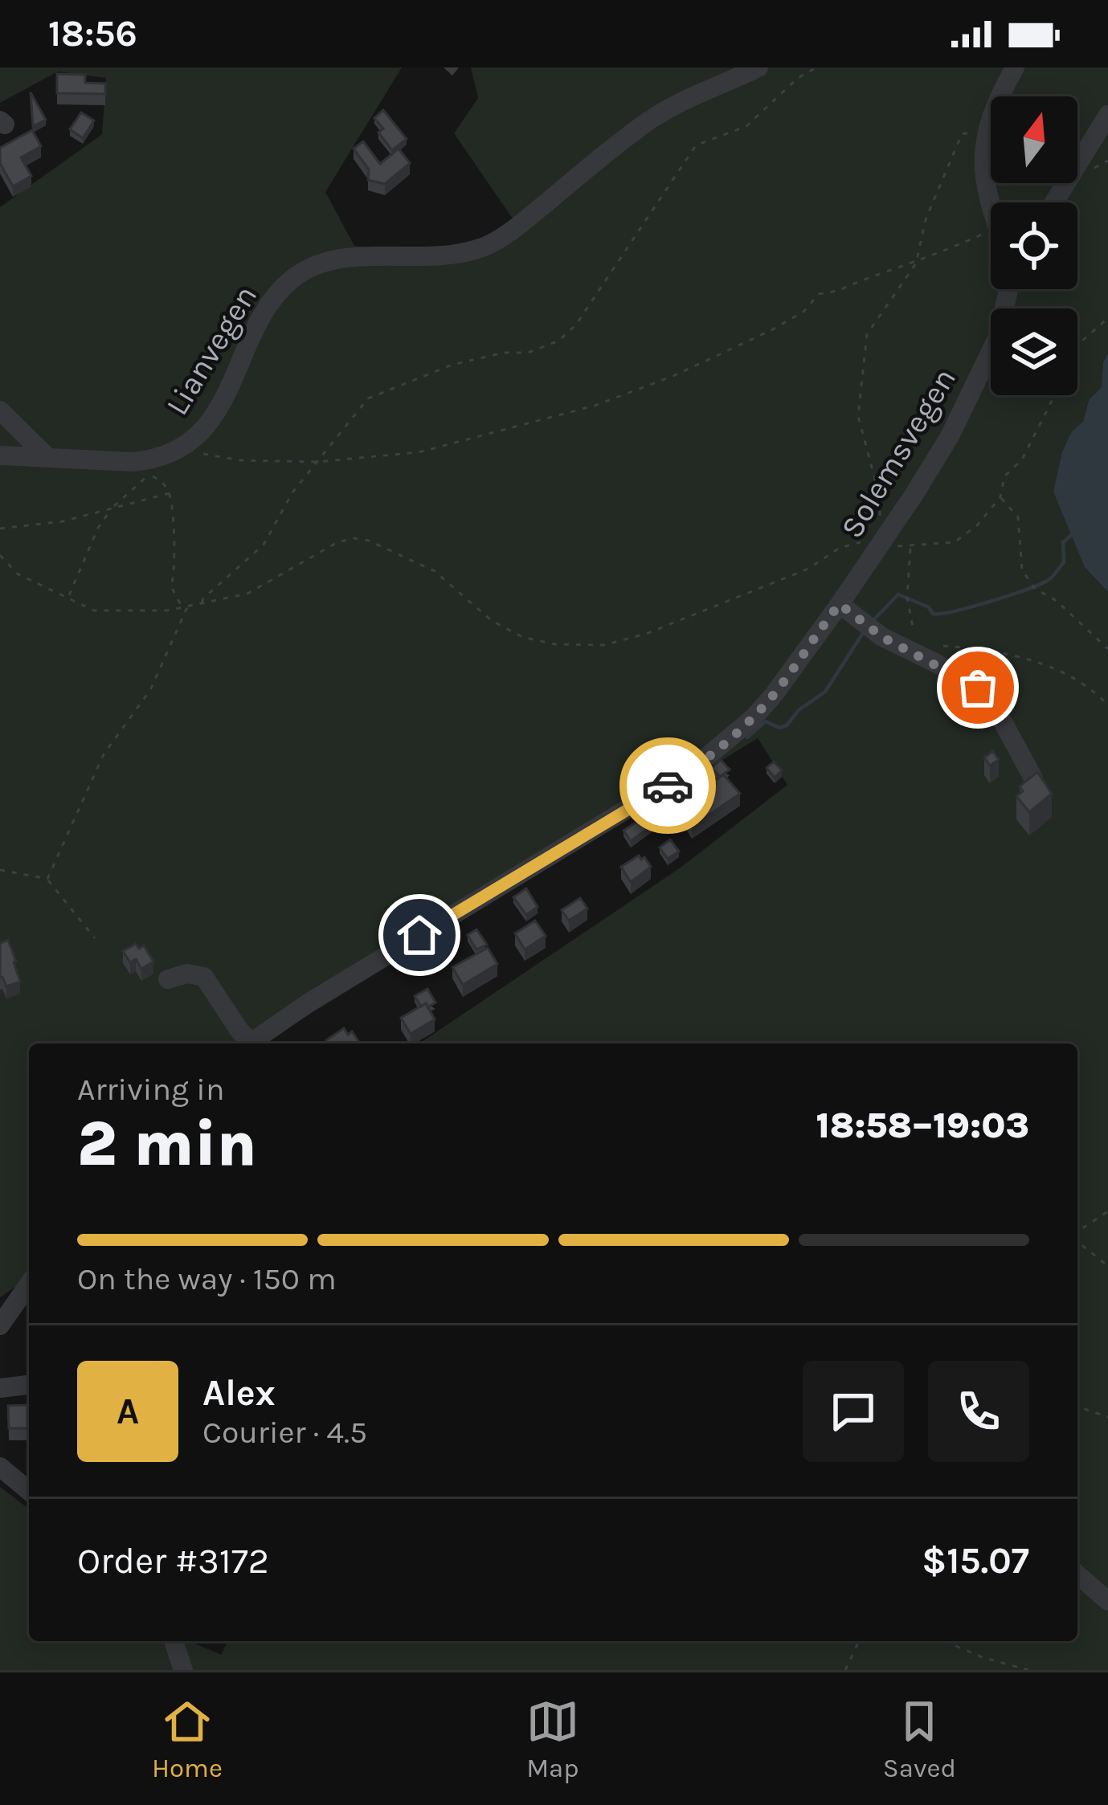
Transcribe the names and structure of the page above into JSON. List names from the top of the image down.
{
  "streets": {
    "street": ["Lianvegen", "Solemsvegen"]
  },
  "north": "top",
  "page": {
    "status": "18:56",
    "heading": ["2 min", "Arriving in", "18:58–19:03"],
    "panel": [
      "Alex",
      "Courier · 4.5",
      "Order #3172",
      "$15.07"
    ],
    "bar": "On the way · 150 m",
    "round": "A",
    "tabs": ["Home", "Map", "Saved"]
  }
}
